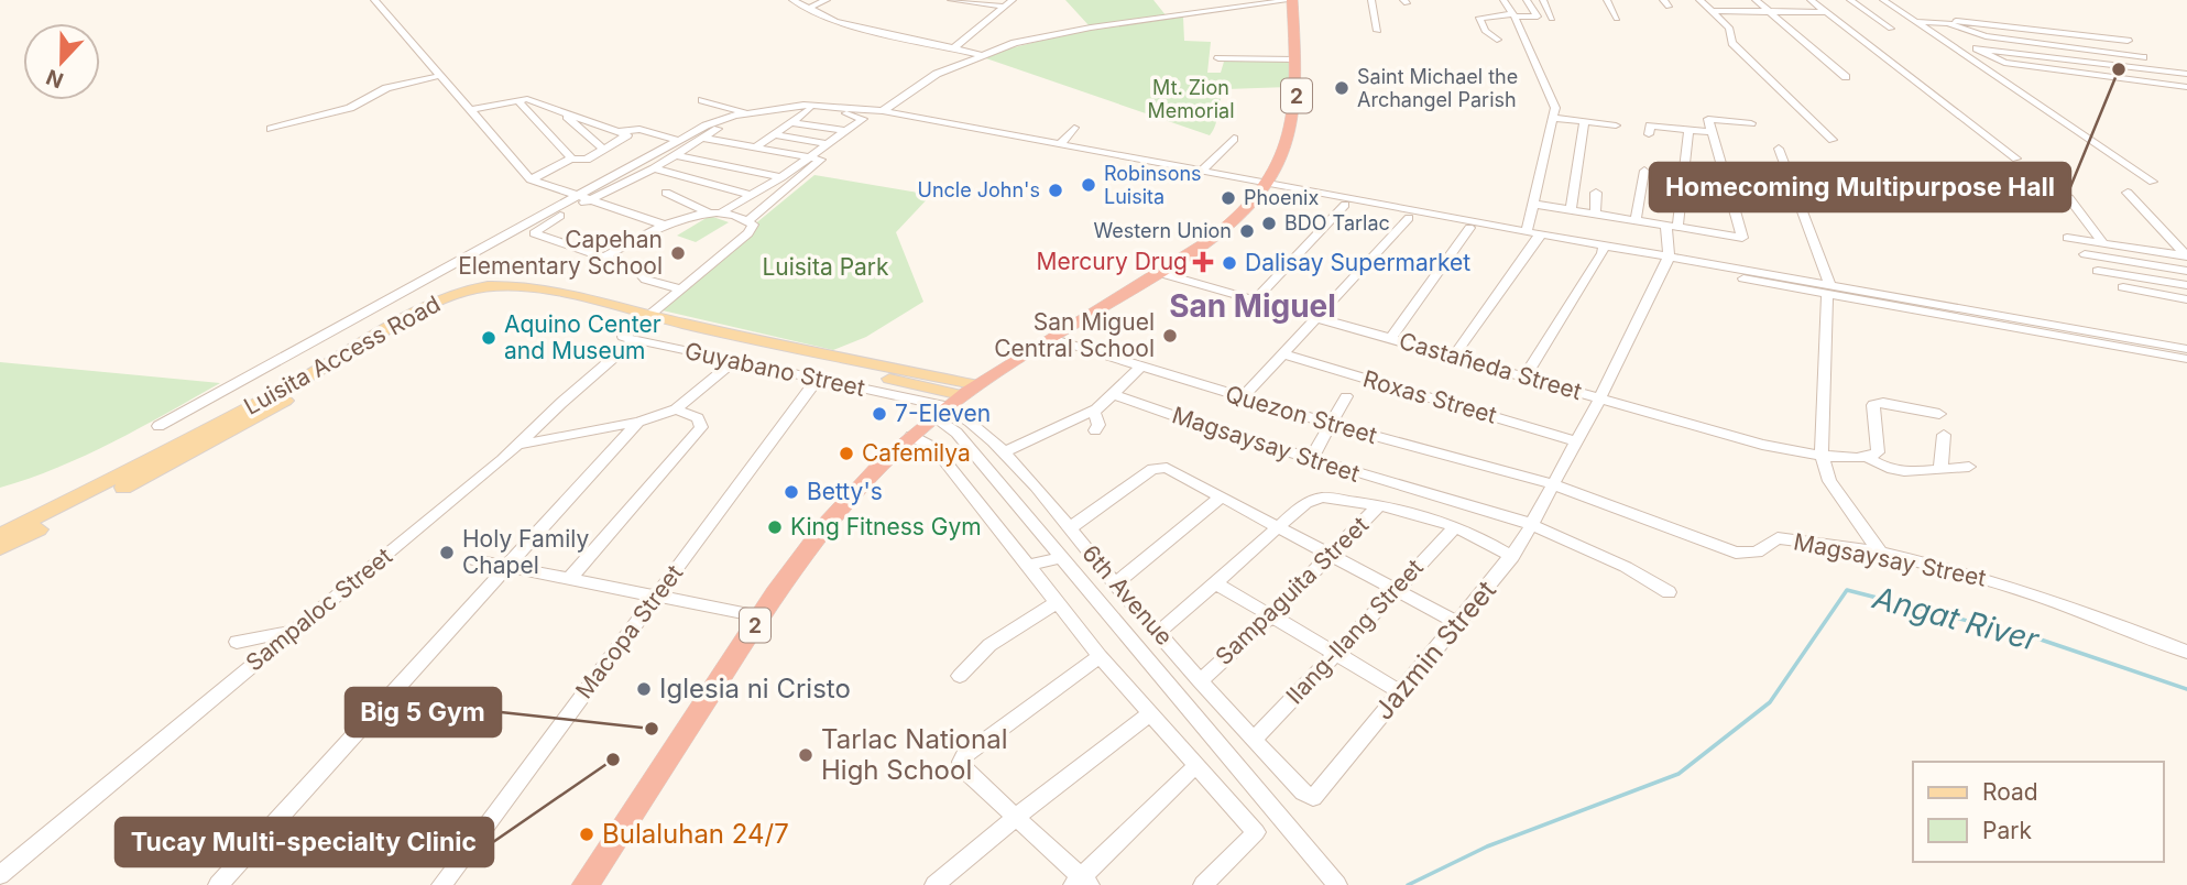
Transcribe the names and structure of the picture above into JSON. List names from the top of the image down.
{
  "streets": {
    "highway": ["2"],
    "main road": ["Luisita Access Road"],
    "street": [
      "Castañeda Street",
      "Guyabano Street",
      "Roxas Street",
      "Quezon Street",
      "Magsaysay Street",
      "Sampaguita Street",
      "6th Avenue",
      "Sampaloc Street",
      "Macopa Street",
      "Ilang-Ilang Street",
      "Jazmin Street"
    ]
  },
  "crossings": [
    ["2", "Luisita Access Road"],
    ["2", "Castañeda Street"],
    ["2", "Guyabano Street"],
    ["2", "Quezon Street"],
    ["2", "6th Avenue"],
    ["Luisita Access Road", "Guyabano Street"],
    ["Luisita Access Road", "6th Avenue"],
    ["Luisita Access Road", "Sampaloc Street"],
    ["Castañeda Street", "Jazmin Street"],
    ["Guyabano Street", "6th Avenue"],
    ["Guyabano Street", "Sampaloc Street"],
    ["Guyabano Street", "Macopa Street"],
    ["Roxas Street", "Jazmin Street"],
    ["Quezon Street", "Magsaysay Street"],
    ["Quezon Street", "Jazmin Street"],
    ["Magsaysay Street", "Jazmin Street"],
    ["Sampaguita Street", "6th Avenue"],
    ["Sampaguita Street", "Ilang-Ilang Street"],
    ["Sampaguita Street", "Jazmin Street"],
    ["6th Avenue", "Ilang-Ilang Street"],
    ["6th Avenue", "Jazmin Street"]
  ],
  "districts": ["San Miguel"],
  "water": ["Angat River"],
  "parks": ["Mt. Zion Memorial", "Luisita Park"],
  "places": {
    "other": [
      "Homecoming Multipurpose Hall",
      "Saint Michael the Archangel Parish",
      "Robinsons Luisita",
      "Uncle John's",
      "Phoenix",
      "BDO Tarlac",
      "Western Union",
      "Capehan Elementary School",
      "Dalisay Supermarket",
      "San Miguel Central School",
      "Aquino Center and Museum",
      "7-Eleven",
      "Cafemilya",
      "Betty's",
      "King Fitness Gym",
      "Holy Family Chapel",
      "Iglesia ni Cristo",
      "Big 5 Gym",
      "Tarlac National High School",
      "Tucay Multi-specialty Clinic",
      "Bulaluhan 24/7"
    ],
    "health": ["Mercury Drug"]
  },
  "legend": ["Road", "Park"],
  "north": "bottom"
}
